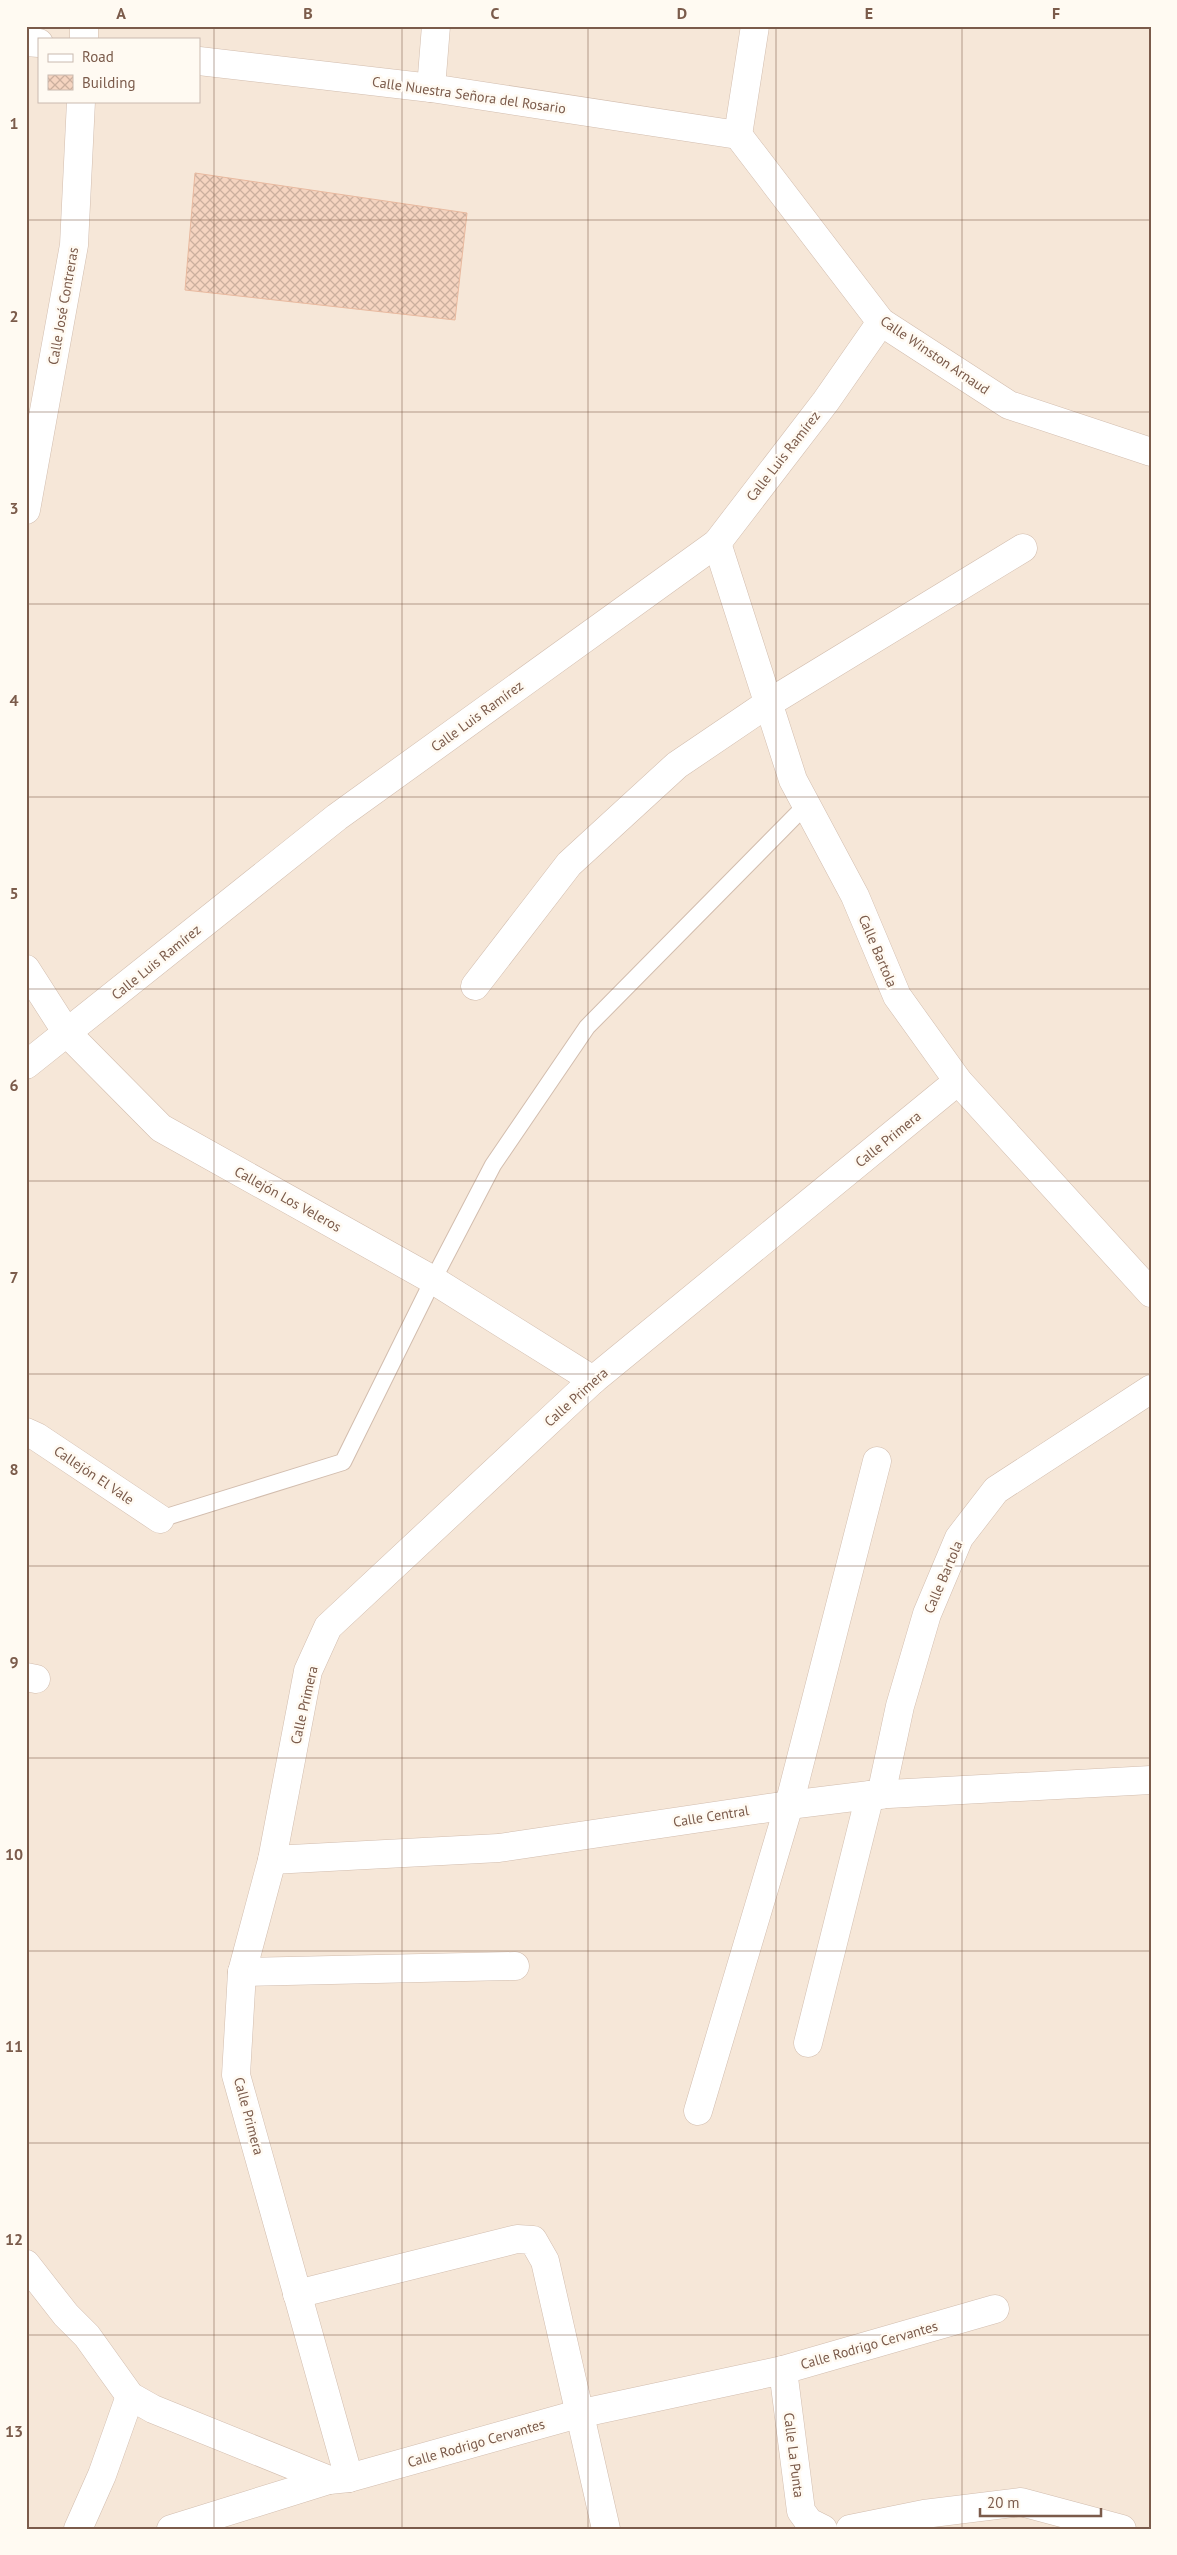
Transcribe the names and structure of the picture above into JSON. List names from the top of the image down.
{
  "streets": {
    "street": [
      "Calle Nuestra Señora del Rosario",
      "Calle José Contreras",
      "Calle Winston Arnaud",
      "Calle Luis Ramírez",
      "Calle Bartola",
      "Calle Primera",
      "Callejón Los Veleros",
      "Callejón El Vale",
      "Calle Central",
      "Calle Rodrigo Cervantes",
      "Calle La Punta"
    ]
  },
  "crossings": [
    ["Calle Nuestra Señora del Rosario", "Calle Winston Arnaud"],
    ["Calle Winston Arnaud", "Calle Luis Ramírez"],
    ["Calle Luis Ramírez", "Calle Bartola"],
    ["Calle Luis Ramírez", "Callejón Los Veleros"],
    ["Calle Bartola", "Calle Primera"],
    ["Calle Bartola", "Calle Central"],
    ["Calle Primera", "Callejón Los Veleros"],
    ["Calle Primera", "Calle Central"],
    ["Calle Primera", "Calle Rodrigo Cervantes"],
    ["Calle Rodrigo Cervantes", "Calle La Punta"]
  ],
  "legend": ["Road", "Building"],
  "scale_bar": "20 m",
  "grid": {
    "columns": [
      "A",
      "B",
      "C",
      "D",
      "E",
      "F"
    ],
    "rows": [
      "1",
      "2",
      "3",
      "4",
      "5",
      "6",
      "7",
      "8",
      "9",
      "10",
      "11",
      "12",
      "13"
    ]
  }
}
